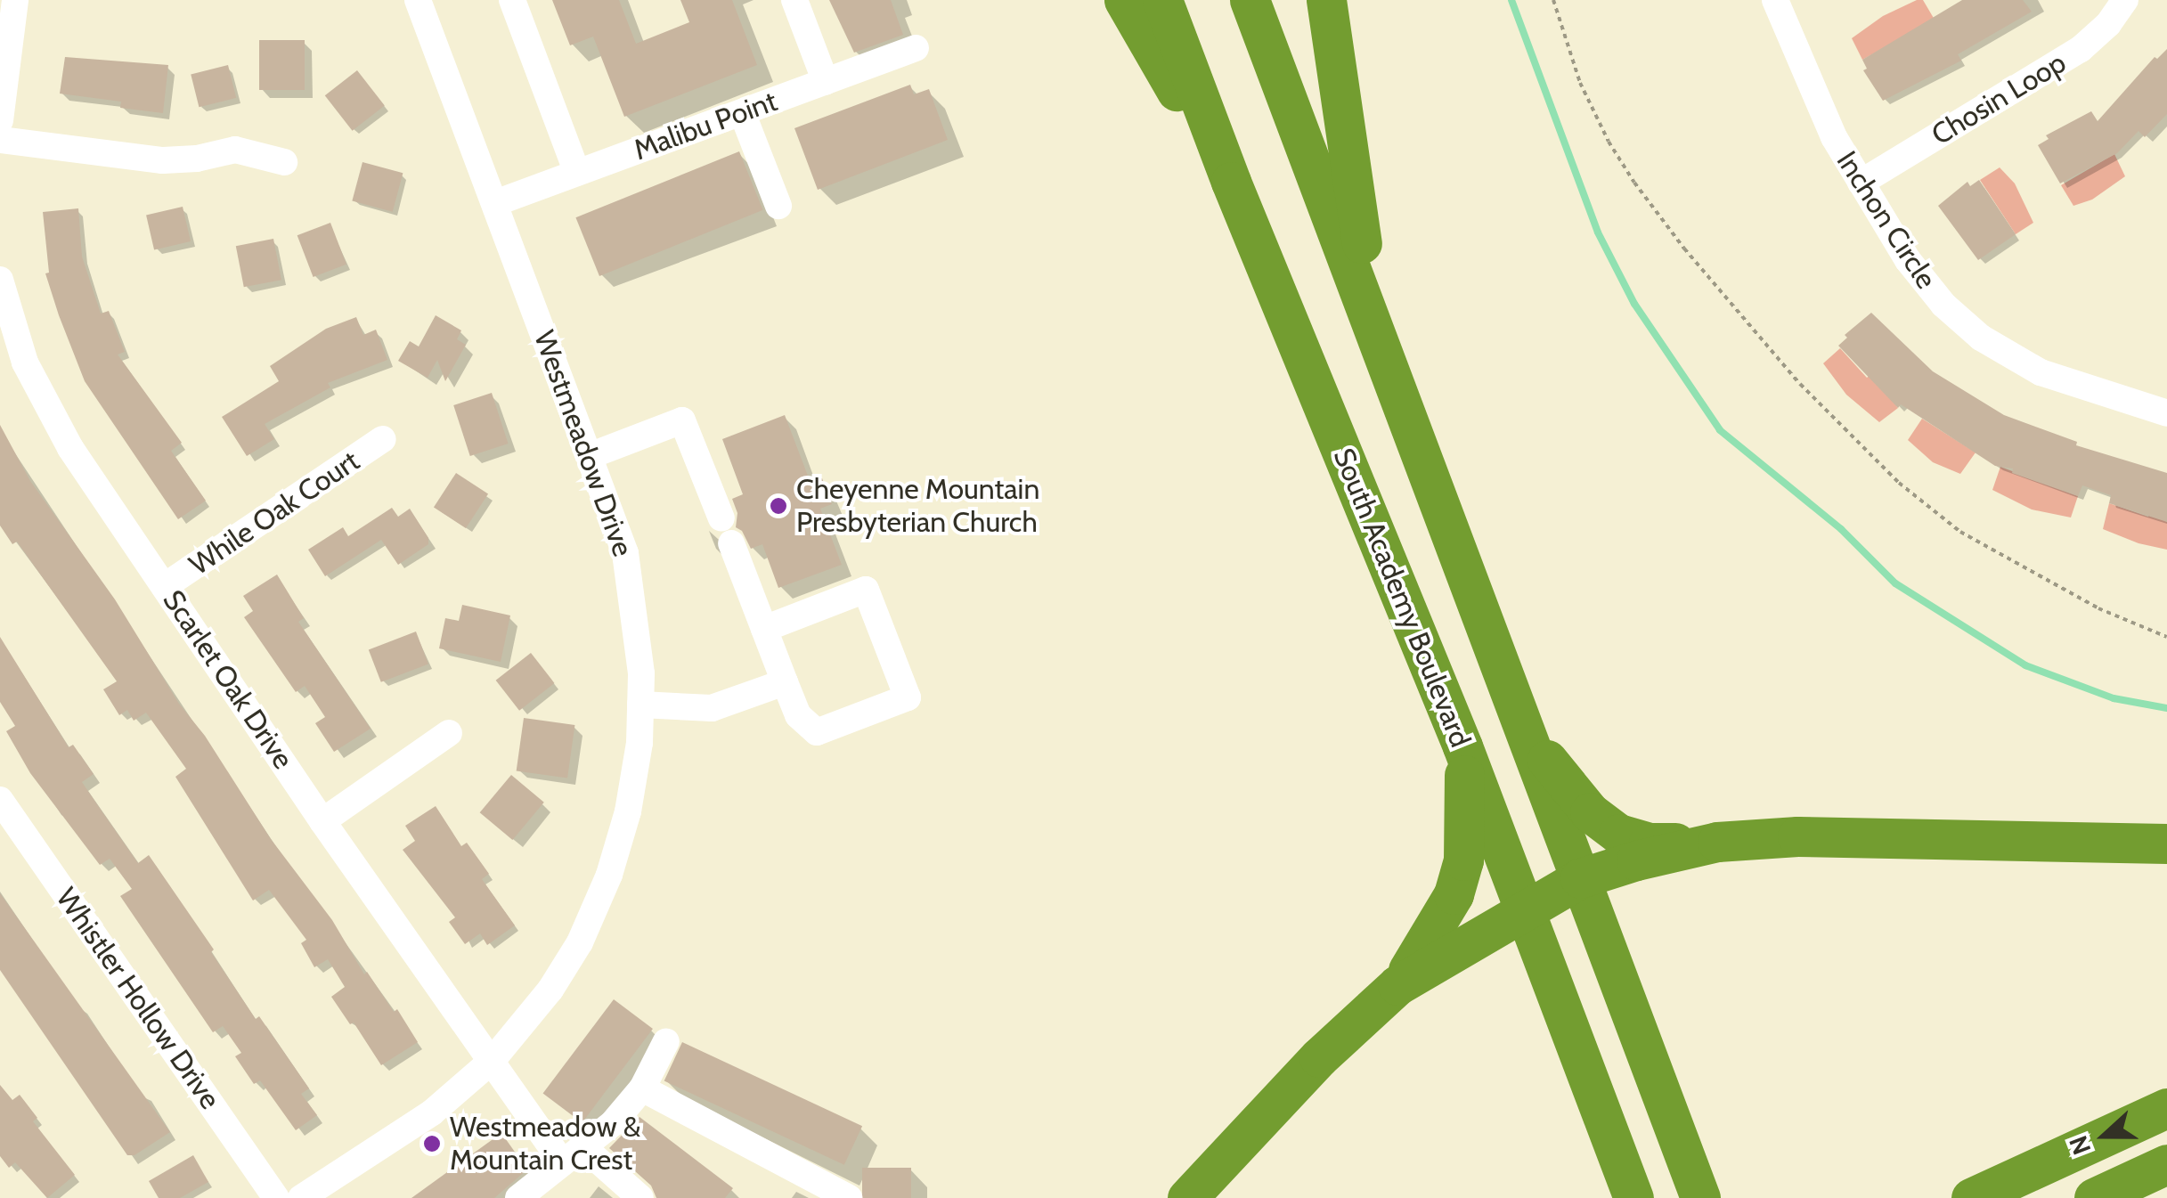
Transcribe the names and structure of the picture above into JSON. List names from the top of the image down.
{
  "streets": {
    "highway": ["South Academy Boulevard"],
    "street": [
      "Chosin Loop",
      "Malibu Point",
      "Inchon Circle",
      "Westmeadow Drive",
      "While Oak Court",
      "Scarlet Oak Drive",
      "Whistler Hollow Drive"
    ]
  },
  "crossings": [
    ["Chosin Loop", "Inchon Circle"],
    ["Malibu Point", "Westmeadow Drive"],
    ["Westmeadow Drive", "Scarlet Oak Drive"],
    ["While Oak Court", "Scarlet Oak Drive"]
  ],
  "places": ["Cheyenne Mountain Presbyterian Church", "Westmeadow & Mountain Crest"],
  "north": "left"
}
